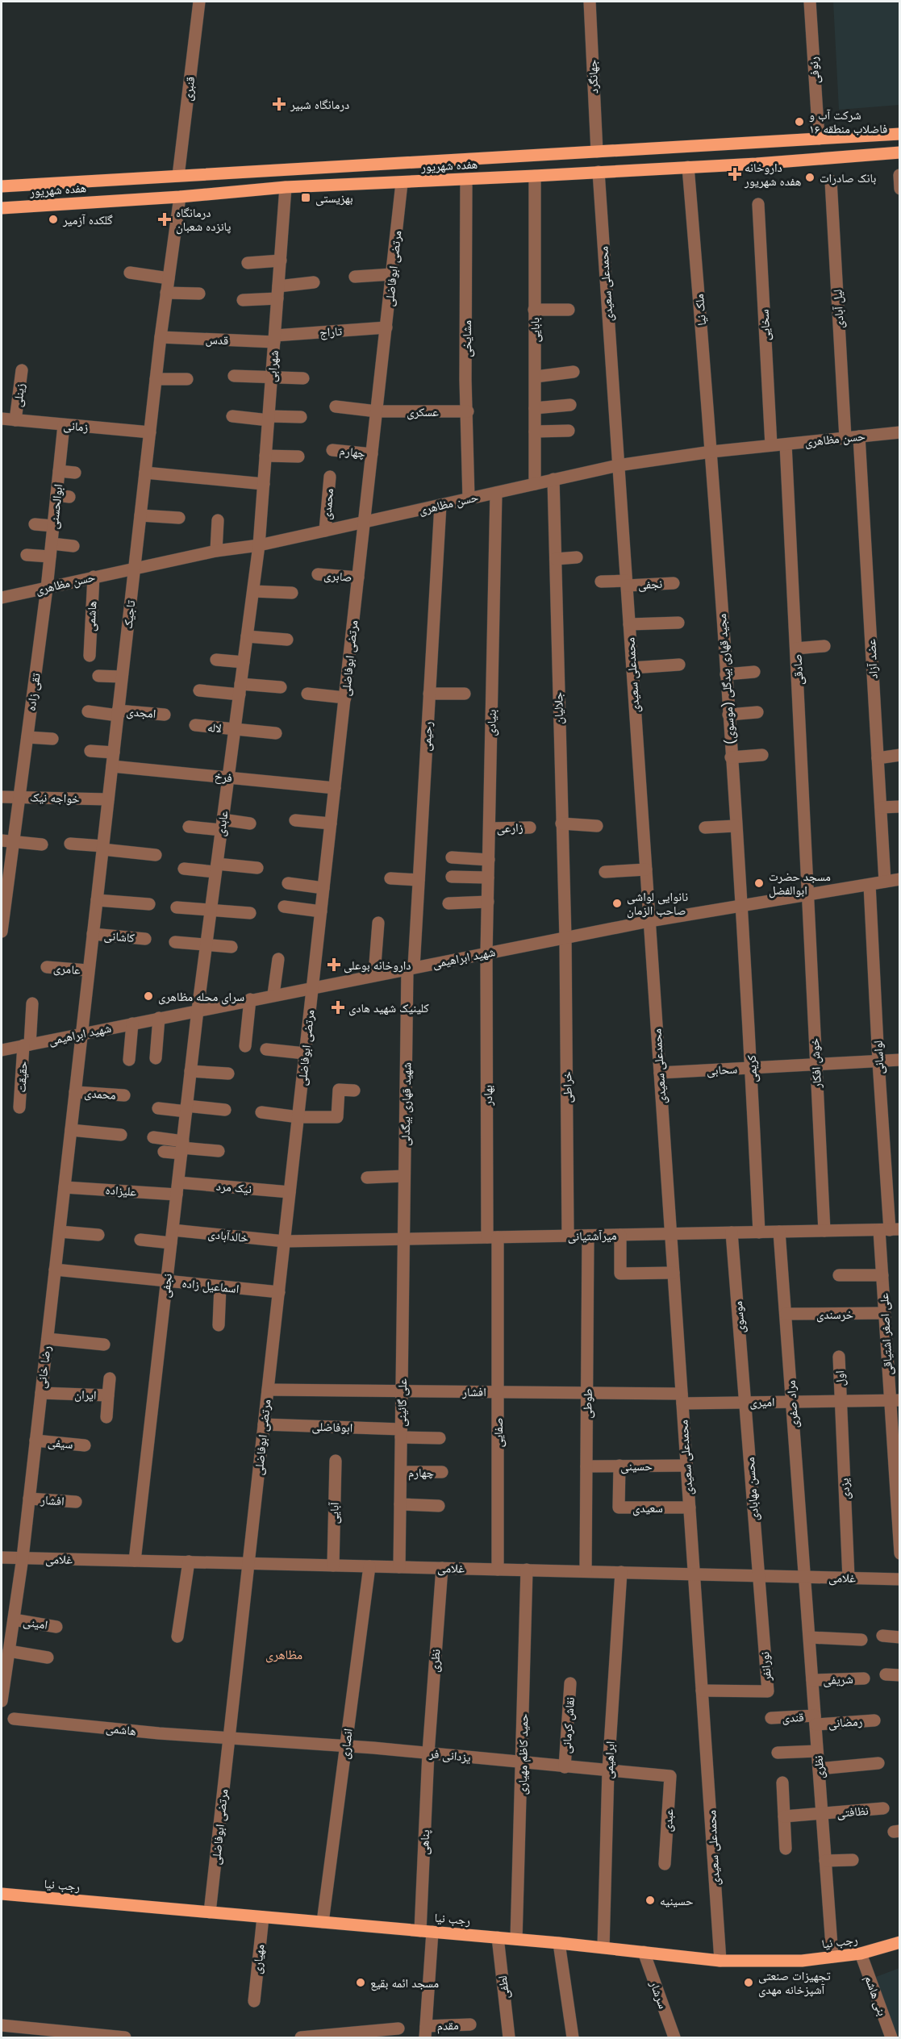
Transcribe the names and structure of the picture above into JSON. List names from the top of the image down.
{
  "streets": {
    "main road": ["هفده شهریور", "رجب نیا"],
    "street": [
      "رئوفی",
      "جهانگرد",
      "قنبری",
      "مرتضی ابوفاضلی",
      "محمدعلی سعیدی",
      "لیل آبادی",
      "ملک نیا",
      "سخایی",
      "بابایی",
      "تاراج",
      "مشایخی",
      "قدس",
      "شهرابی",
      "زینلی",
      "عسکری",
      "زمانی",
      "حسن مظاهری",
      "چهارم",
      "محمدی",
      "ابوالحسنی",
      "صابری",
      "نجفی",
      "تاجیک",
      "هاشمی",
      "عضد آزاد",
      "صادقی",
      "مجید قهاری بیدگلی (موسوی)",
      "تقی زاده",
      "جلالیان",
      "امجدی",
      "بنیادی",
      "لاله",
      "رحیمی",
      "فرخ",
      "خواجه نیک",
      "عابدی",
      "زارعی",
      "کاشانی",
      "شهید ابراهیمی",
      "عامری",
      "لواسانی",
      "خوش افکار",
      "کریمی",
      "سحابی",
      "حقیقت",
      "خراطی",
      "بهادر",
      "شهید قهاری بیگدلی",
      "نیک مرد",
      "علیزاده",
      "خالدآبادی",
      "میرآشتیانی",
      "اسماعیل زاده",
      "خرسندی",
      "موسوی",
      "علی اصغر اشتیاقی",
      "رضا خانی",
      "اول",
      "افشار",
      "ایران",
      "امیری",
      "علی گائینی",
      "طوطی",
      "مراد صفری",
      "ابوفاضلی",
      "صفایی",
      "سیفی",
      "حسینی",
      "محسن مهابادی",
      "یزدی",
      "سعیدی",
      "آبایی",
      "غلامی",
      "امینی",
      "نظری",
      "نورانفر",
      "شریفی",
      "قندی",
      "رمضانی",
      "نقاش کرمانی",
      "انصاری",
      "حمید کاظم مهیاری",
      "یزدانی فر",
      "ابراهیمی",
      "نظافتی",
      "عبدی",
      "پناهی",
      "مهیاری",
      "لطفی",
      "سرشار",
      "بنی هاشم",
      "مقدم"
    ]
  },
  "crossings": [
    ["رئوفی", "هفده شهریور"],
    ["جهانگرد", "هفده شهریور"],
    ["قنبری", "هفده شهریور"],
    ["هفده شهریور", "مرتضی ابوفاضلی"],
    ["هفده شهریور", "محمدعلی سعیدی"],
    ["هفده شهریور", "ملک نیا"],
    ["هفده شهریور", "بابایی"],
    ["هفده شهریور", "مشایخی"],
    ["هفده شهریور", "شهرابی"],
    ["هفده شهریور", "تاجیک"],
    ["مرتضی ابوفاضلی", "تاراج"],
    ["مرتضی ابوفاضلی", "عسکری"],
    ["مرتضی ابوفاضلی", "حسن مظاهری"],
    ["مرتضی ابوفاضلی", "چهارم"],
    ["مرتضی ابوفاضلی", "صابری"],
    ["مرتضی ابوفاضلی", "هاشمی"],
    ["مرتضی ابوفاضلی", "فرخ"],
    ["مرتضی ابوفاضلی", "شهید ابراهیمی"],
    ["مرتضی ابوفاضلی", "نیک مرد"],
    ["مرتضی ابوفاضلی", "خالدآبادی"],
    ["مرتضی ابوفاضلی", "میرآشتیانی"],
    ["مرتضی ابوفاضلی", "اسماعیل زاده"],
    ["مرتضی ابوفاضلی", "افشار"],
    ["مرتضی ابوفاضلی", "ابوفاضلی"],
    ["مرتضی ابوفاضلی", "غلامی"],
    ["مرتضی ابوفاضلی", "یزدانی فر"],
    ["مرتضی ابوفاضلی", "رجب نیا"],
    ["محمدعلی سعیدی", "حسن مظاهری"],
    ["محمدعلی سعیدی", "نجفی"],
    ["محمدعلی سعیدی", "شهید ابراهیمی"],
    ["محمدعلی سعیدی", "سحابی"],
    ["محمدعلی سعیدی", "میرآشتیانی"],
    ["محمدعلی سعیدی", "افشار"],
    ["محمدعلی سعیدی", "امیری"],
    ["محمدعلی سعیدی", "حسینی"],
    ["محمدعلی سعیدی", "سعیدی"],
    ["محمدعلی سعیدی", "غلامی"],
    ["محمدعلی سعیدی", "نورانفر"],
    ["محمدعلی سعیدی", "رجب نیا"],
    ["لیل آبادی", "حسن مظاهری"],
    ["ملک نیا", "حسن مظاهری"],
    ["ملک نیا", "مجید قهاری بیدگلی (موسوی)"],
    ["سخایی", "حسن مظاهری"],
    ["بابایی", "حسن مظاهری"],
    ["تاراج", "قدس"],
    ["تاراج", "شهرابی"],
    ["مشایخی", "عسکری"],
    ["مشایخی", "حسن مظاهری"],
    ["قدس", "شهرابی"],
    ["قدس", "تاجیک"],
    ["شهرابی", "حسن مظاهری"],
    ["شهرابی", "عابدی"],
    ["زینلی", "زمانی"],
    ["زمانی", "ابوالحسنی"],
    ["زمانی", "تاجیک"],
    ["حسن مظاهری", "محمدی"],
    ["حسن مظاهری", "ابوالحسنی"],
    ["حسن مظاهری", "تاجیک"],
    ["حسن مظاهری", "هاشمی"],
    ["حسن مظاهری", "عضد آزاد"],
    ["حسن مظاهری", "صادقی"],
    ["حسن مظاهری", "مجید قهاری بیدگلی (موسوی)"],
    ["حسن مظاهری", "تقی زاده"],
    ["حسن مظاهری", "جلالیان"],
    ["حسن مظاهری", "بنیادی"],
    ["حسن مظاهری", "رحیمی"],
    ["حسن مظاهری", "عابدی"],
    ["چهارم", "علی گائینی"],
    ["محمدی", "رضا خانی"],
    ["ابوالحسنی", "تقی زاده"],
    ["نجفی", "عابدی"],
    ["نجفی", "شهید ابراهیمی"],
    ["نجفی", "نیک مرد"],
    ["نجفی", "علیزاده"],
    ["نجفی", "خالدآبادی"],
    ["نجفی", "اسماعیل زاده"],
    ["نجفی", "غلامی"],
    ["تاجیک", "امجدی"],
    ["تاجیک", "فرخ"],
    ["تاجیک", "خواجه نیک"],
    ["تاجیک", "کاشانی"],
    ["تاجیک", "شهید ابراهیمی"],
    ["تاجیک", "عامری"],
    ["تاجیک", "رضا خانی"],
    ["هاشمی", "یزدانی فر"],
    ["عضد آزاد", "شهید ابراهیمی"],
    ["صادقی", "شهید ابراهیمی"],
    ["صادقی", "خوش افکار"],
    ["مجید قهاری بیدگلی (موسوی)", "شهید ابراهیمی"],
    ["مجید قهاری بیدگلی (موسوی)", "کریمی"],
    ["تقی زاده", "خواجه نیک"],
    ["جلالیان", "شهید ابراهیمی"],
    ["جلالیان", "خراطی"],
    ["بنیادی", "زارعی"],
    ["بنیادی", "شهید ابراهیمی"],
    ["بنیادی", "بهادر"],
    ["لاله", "عابدی"],
    ["رحیمی", "شهید ابراهیمی"],
    ["رحیمی", "شهید قهاری بیگدلی"],
    ["فرخ", "عابدی"],
    ["عابدی", "شهید ابراهیمی"],
    ["شهید ابراهیمی", "لواسانی"],
    ["شهید ابراهیمی", "خوش افکار"],
    ["شهید ابراهیمی", "کریمی"],
    ["شهید ابراهیمی", "حقیقت"],
    ["شهید ابراهیمی", "خراطی"],
    ["شهید ابراهیمی", "بهادر"],
    ["شهید ابراهیمی", "شهید قهاری بیگدلی"],
    ["شهید ابراهیمی", "رضا خانی"],
    ["لواسانی", "سحابی"],
    ["لواسانی", "میرآشتیانی"],
    ["لواسانی", "علی اصغر اشتیاقی"],
    ["خوش افکار", "سحابی"],
    ["خوش افکار", "میرآشتیانی"],
    ["کریمی", "سحابی"],
    ["کریمی", "میرآشتیانی"],
    ["خراطی", "میرآشتیانی"],
    ["بهادر", "میرآشتیانی"],
    ["بهادر", "صفایی"],
    ["شهید قهاری بیگدلی", "میرآشتیانی"],
    ["شهید قهاری بیگدلی", "علی گائینی"],
    ["نیک مرد", "علیزاده"],
    ["علیزاده", "رضا خانی"],
    ["خالدآبادی", "میرآشتیانی"],
    ["میرآشتیانی", "موسوی"],
    ["میرآشتیانی", "علی اصغر اشتیاقی"],
    ["میرآشتیانی", "علی گائینی"],
    ["میرآشتیانی", "طوطی"],
    ["میرآشتیانی", "مراد صفری"],
    ["میرآشتیانی", "صفایی"],
    ["اسماعیل زاده", "رضا خانی"],
    ["خرسندی", "علی اصغر اشتیاقی"],
    ["خرسندی", "مراد صفری"],
    ["موسوی", "امیری"],
    ["موسوی", "محسن مهابادی"],
    ["علی اصغر اشتیاقی", "امیری"],
    ["رضا خانی", "افشار"],
    ["رضا خانی", "ایران"],
    ["رضا خانی", "سیفی"],
    ["رضا خانی", "غلامی"],
    ["رضا خانی", "امینی"],
    ["اول", "امیری"],
    ["اول", "یزدی"],
    ["افشار", "امیری"],
    ["افشار", "علی گائینی"],
    ["افشار", "طوطی"],
    ["افشار", "صفایی"],
    ["امیری", "مراد صفری"],
    ["امیری", "محسن مهابادی"],
    ["امیری", "یزدی"],
    ["علی گائینی", "ابوفاضلی"],
    ["علی گائینی", "غلامی"],
    ["طوطی", "حسینی"],
    ["طوطی", "غلامی"],
    ["مراد صفری", "غلامی"],
    ["مراد صفری", "نظری"],
    ["صفایی", "غلامی"],
    ["حسینی", "سعیدی"],
    ["محسن مهابادی", "غلامی"],
    ["محسن مهابادی", "نورانفر"],
    ["یزدی", "غلامی"],
    ["آبایی", "غلامی"],
    ["غلامی", "نظری"],
    ["غلامی", "نورانفر"],
    ["غلامی", "انصاری"],
    ["غلامی", "حمید کاظم مهیاری"],
    ["غلامی", "ابراهیمی"],
    ["نظری", "شریفی"],
    ["نظری", "قندی"],
    ["نظری", "رمضانی"],
    ["نظری", "یزدانی فر"],
    ["نظری", "نظافتی"],
    ["نظری", "پناهی"],
    ["نظری", "رجب نیا"],
    ["قندی", "رمضانی"],
    ["نقاش کرمانی", "یزدانی فر"],
    ["انصاری", "یزدانی فر"],
    ["انصاری", "رجب نیا"],
    ["حمید کاظم مهیاری", "یزدانی فر"],
    ["حمید کاظم مهیاری", "رجب نیا"],
    ["یزدانی فر", "ابراهیمی"],
    ["یزدانی فر", "عبدی"],
    ["یزدانی فر", "پناهی"],
    ["ابراهیمی", "رجب نیا"],
    ["پناهی", "رجب نیا"],
    ["رجب نیا", "مهیاری"],
    ["رجب نیا", "لطفی"],
    ["رجب نیا", "سرشار"],
    ["رجب نیا", "بنی هاشم"]
  ],
  "districts": ["مظاهری"],
  "places": {
    "health": [
      "درمانگاه شبیر",
      "داروخانه هفده شهریور",
      "درمانگاه پانزده شعبان",
      "داروخانه بوعلی",
      "کلینیک شهید هادی"
    ],
    "other": [
      "شرکت آب و فاضلاب منطقه ۱۶",
      "بانک صادرات",
      "گلكده آزمير",
      "مسجد حضرت ابوالفضل",
      "نانوایی لواشی صاحب الزمان",
      "سرای محله مظاهری",
      "حسینیه",
      "مسجد ائمه بقیع",
      "تجهیزات صنعتی آشپزخانه مهدی"
    ],
    "transit": ["بهزیستی"]
  }
}
